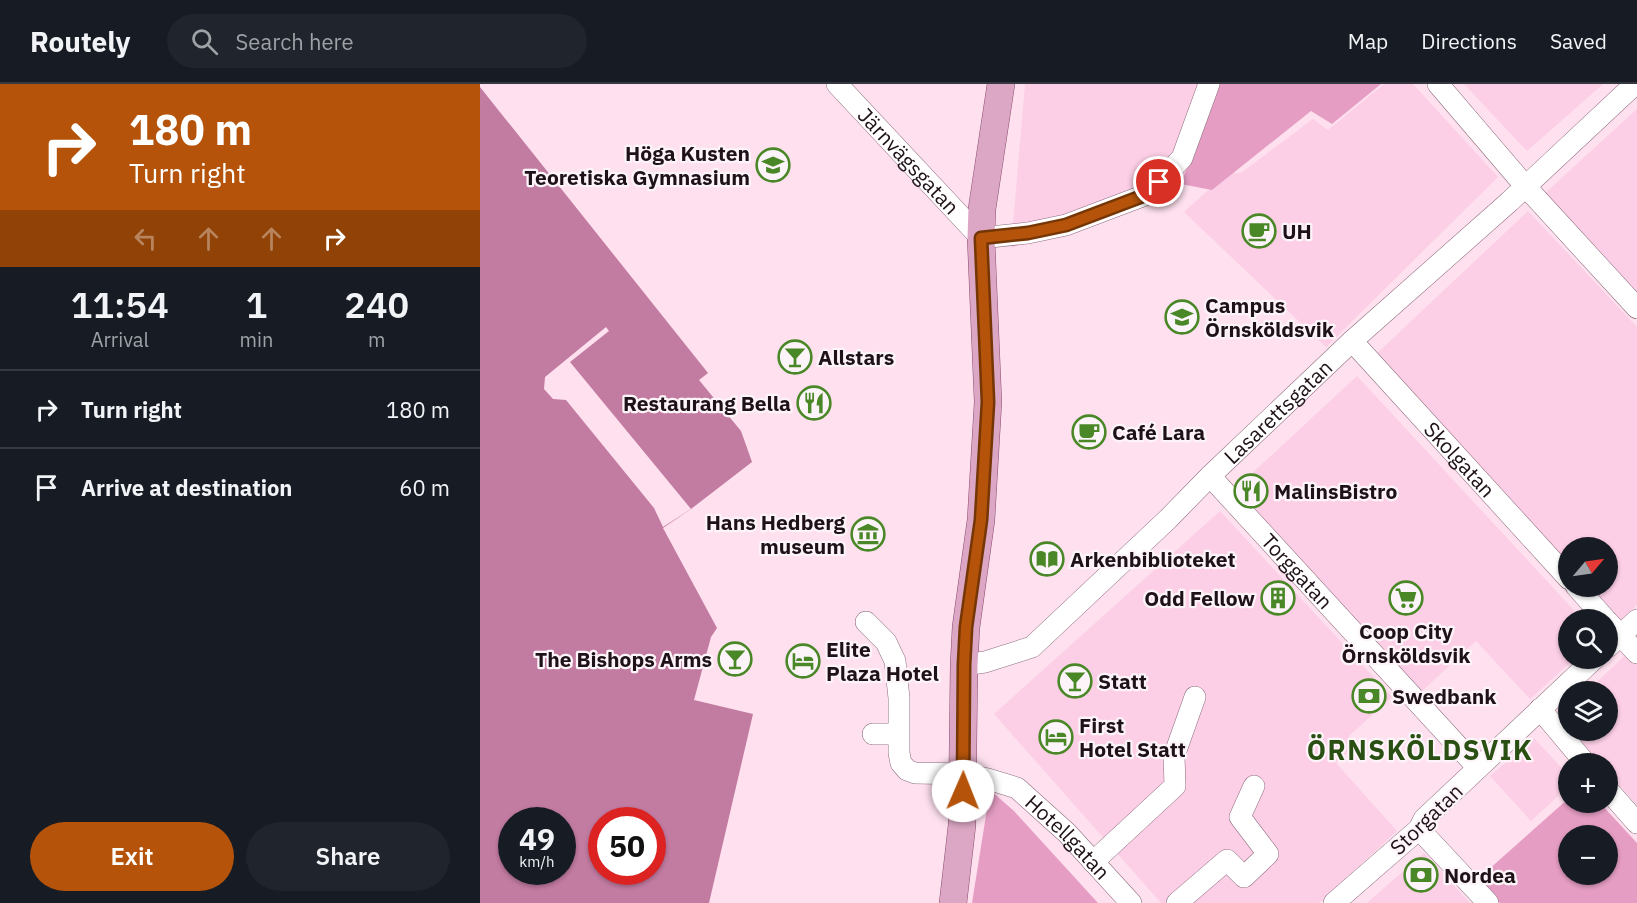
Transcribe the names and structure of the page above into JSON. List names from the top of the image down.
{
  "streets": {
    "street": [
      "Järnvägsgatan",
      "Lasarettsgatan",
      "Skolgatan",
      "Torggatan",
      "Storgatan",
      "Hotellgatan"
    ]
  },
  "crossings": [
    ["Lasarettsgatan", "Skolgatan"],
    ["Lasarettsgatan", "Torggatan"],
    ["Torggatan", "Storgatan"]
  ],
  "districts": ["ÖRNSKÖLDSVIK"],
  "places": {
    "school or university": ["Höga Kusten Teoretiska Gymnasium", "Campus Örnsköldsvik"],
    "cafe": ["UH", "Café Lara"],
    "bar": ["Allstars", "The Bishops Arms", "Statt"],
    "restaurant": ["Restaurang Bella", "MalinsBistro"],
    "museum": ["Hans Hedberg museum"],
    "library": ["Arkenbiblioteket"],
    "building": ["Odd Fellow"],
    "supermarket": ["Coop City Örnsköldsvik"],
    "hotel": ["Elite Plaza Hotel", "First Hotel Statt"],
    "bank": ["Swedbank", "Nordea"]
  },
  "north": "top right",
  "page": {
    "header": "Routely",
    "search": "Search here",
    "nav": ["Map", "Directions", "Saved"],
    "turn": ["180 m", "Turn right"],
    "eta": [
      "11:54",
      "Arrival",
      "1",
      "min",
      "240",
      "m"
    ],
    "list": [
      {
        "name": "Turn right",
        "value": "180 m"
      },
      {
        "name": "Arrive at destination",
        "value": "60 m"
      }
    ],
    "map_buttons": ["+", "−"],
    "speed": "49 km/h",
    "limit": "50",
    "buttons": ["Exit", "Share"]
  }
}
